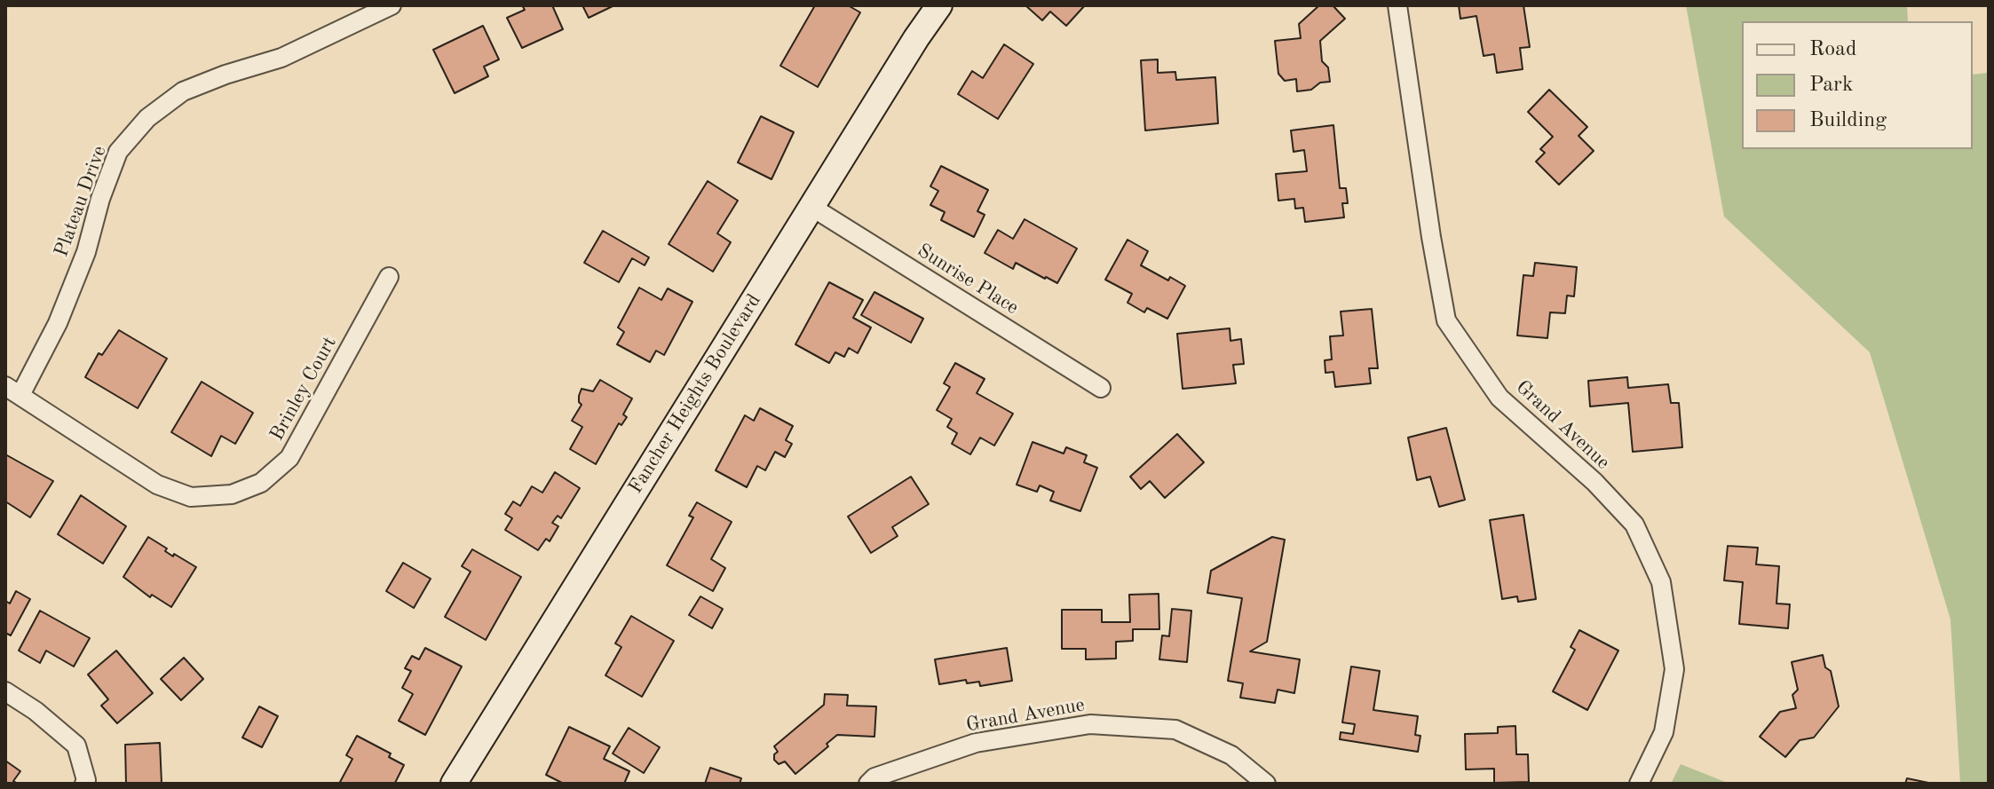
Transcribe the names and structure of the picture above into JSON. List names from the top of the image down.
{
  "streets": {
    "street": [
      "Plateau Drive",
      "Sunrise Place",
      "Brinley Court",
      "Fancher Heights Boulevard",
      "Grand Avenue"
    ]
  },
  "crossings": [
    ["Plateau Drive", "Brinley Court"],
    ["Sunrise Place", "Fancher Heights Boulevard"]
  ],
  "legend": ["Road", "Park", "Building"]
}
